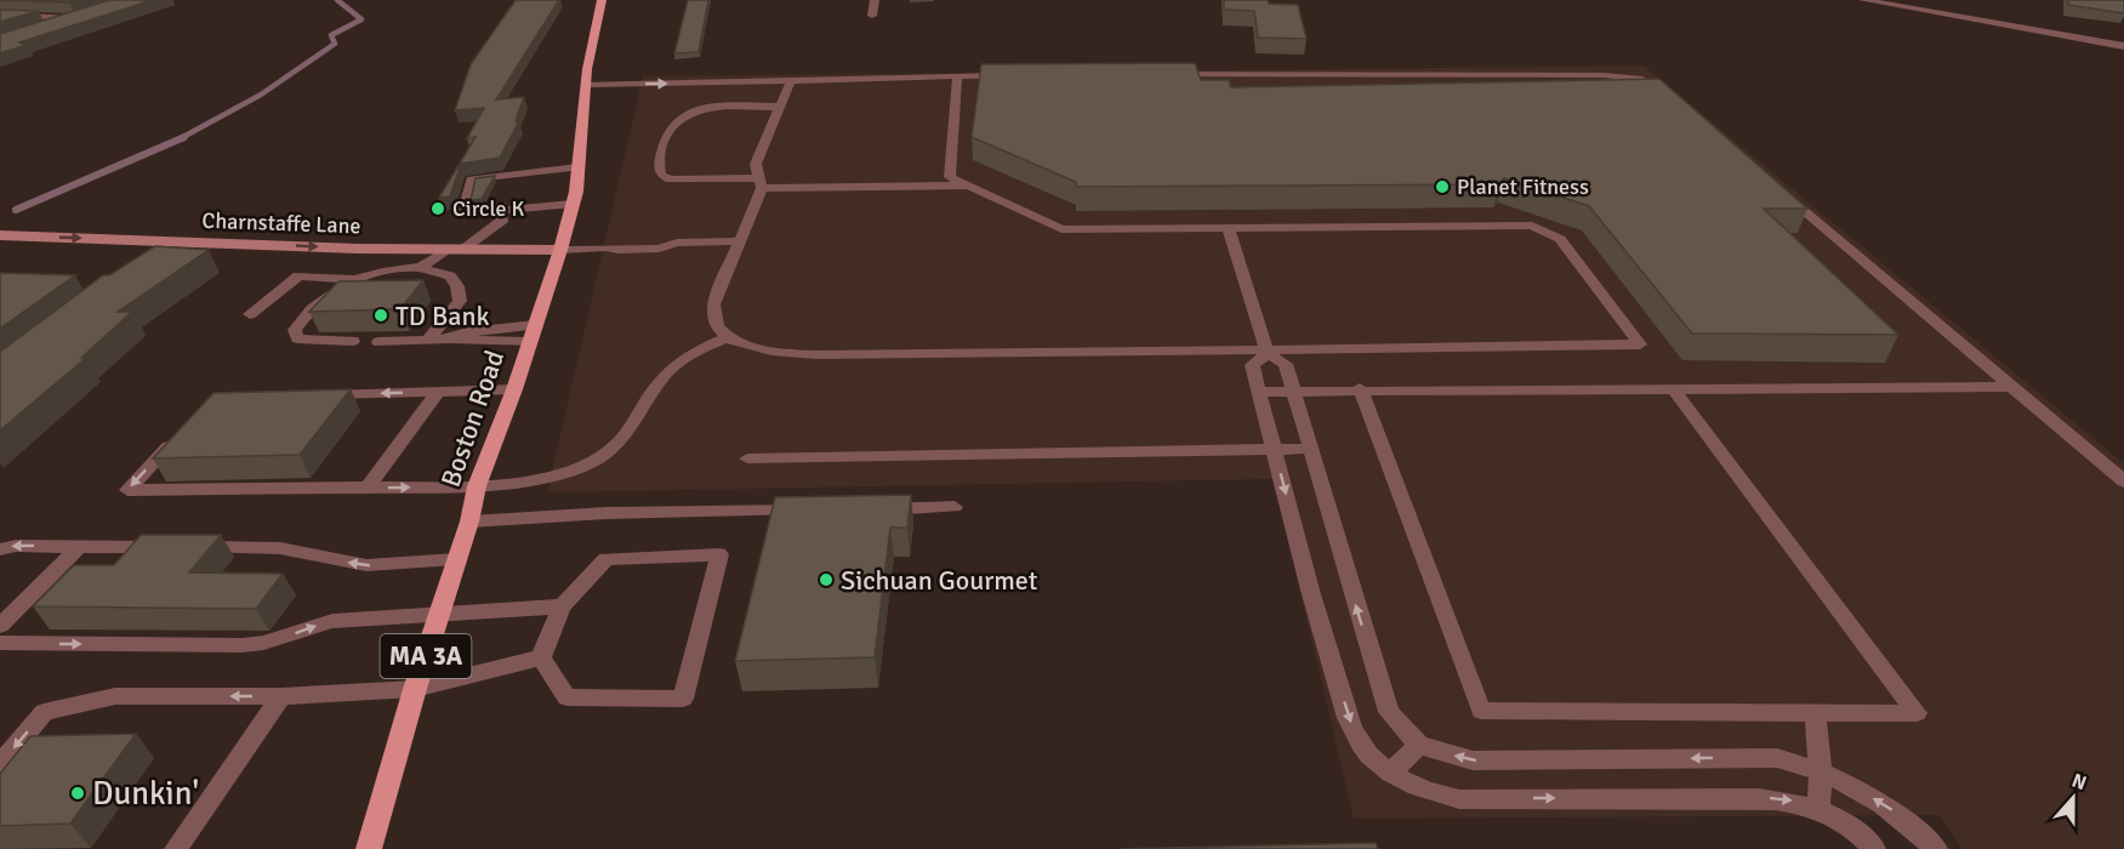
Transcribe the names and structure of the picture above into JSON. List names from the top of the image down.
{
  "streets": {
    "main road": ["Charnstaffe Lane", "Boston Road", "MA 3A"]
  },
  "crossings": [
    ["Charnstaffe Lane", "Boston Road"]
  ],
  "one_way": ["Charnstaffe Lane"],
  "places": [
    "Planet Fitness",
    "Circle K",
    "TD Bank",
    "Sichuan Gourmet",
    "Dunkin'"
  ],
  "north": "top"
}
